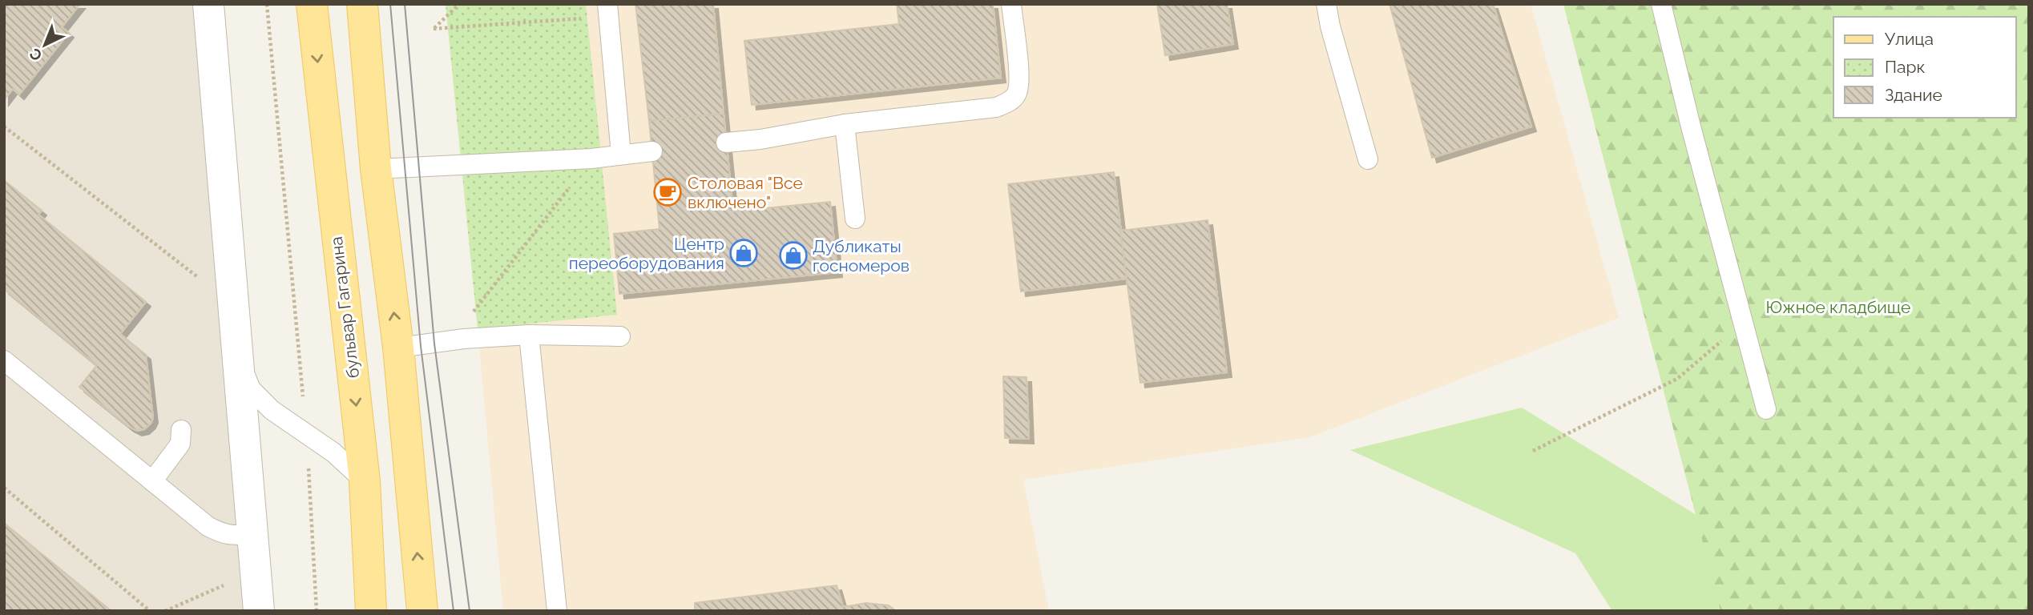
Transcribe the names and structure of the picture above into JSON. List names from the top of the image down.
{
  "streets": {
    "main road": ["бульвар Гагарина"]
  },
  "parks": ["Южное кладбище"],
  "places": {
    "cafe": ["Столовая \"Все включено\""],
    "shop": ["Центр переоборудования", "Дубликаты госномеров"]
  },
  "legend": ["Улица", "Парк", "Здание"],
  "north": "bottom left"
}
